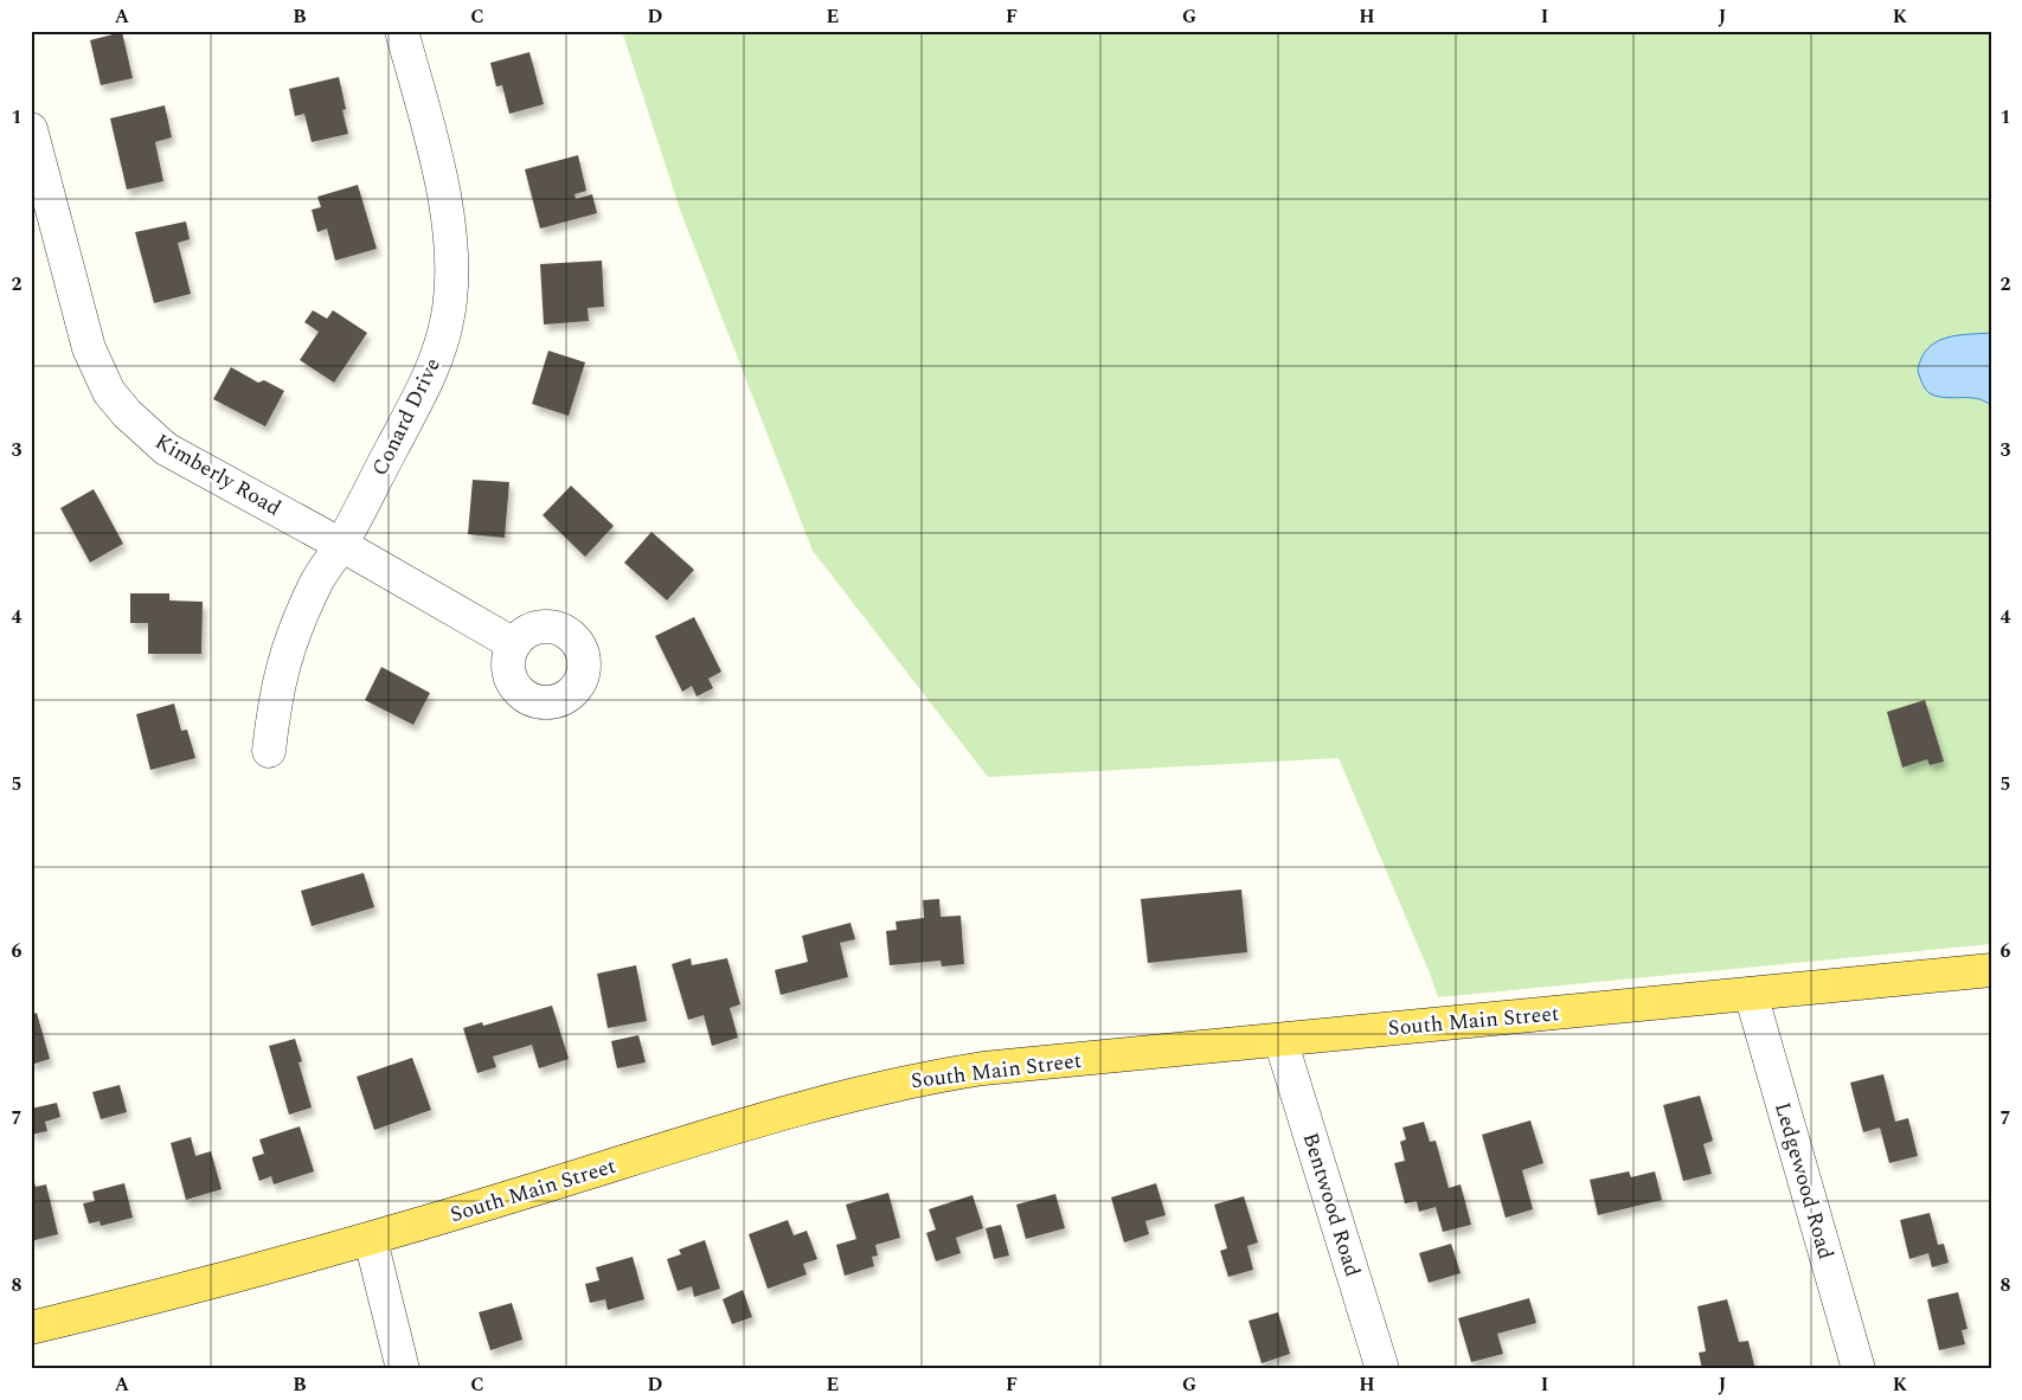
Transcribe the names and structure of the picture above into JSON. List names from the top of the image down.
{
  "streets": {
    "main road": ["South Main Street"],
    "street": [
      "Conard Drive",
      "Kimberly Road",
      "Ledgewood Road",
      "Bentwood Road"
    ]
  },
  "crossings": [
    ["Conard Drive", "Kimberly Road"],
    ["South Main Street", "Ledgewood Road"],
    ["South Main Street", "Bentwood Road"]
  ],
  "grid": {
    "columns": [
      "A",
      "B",
      "C",
      "D",
      "E",
      "F",
      "G",
      "H",
      "I",
      "J",
      "K"
    ],
    "rows": [
      "1",
      "2",
      "3",
      "4",
      "5",
      "6",
      "7",
      "8"
    ]
  }
}
